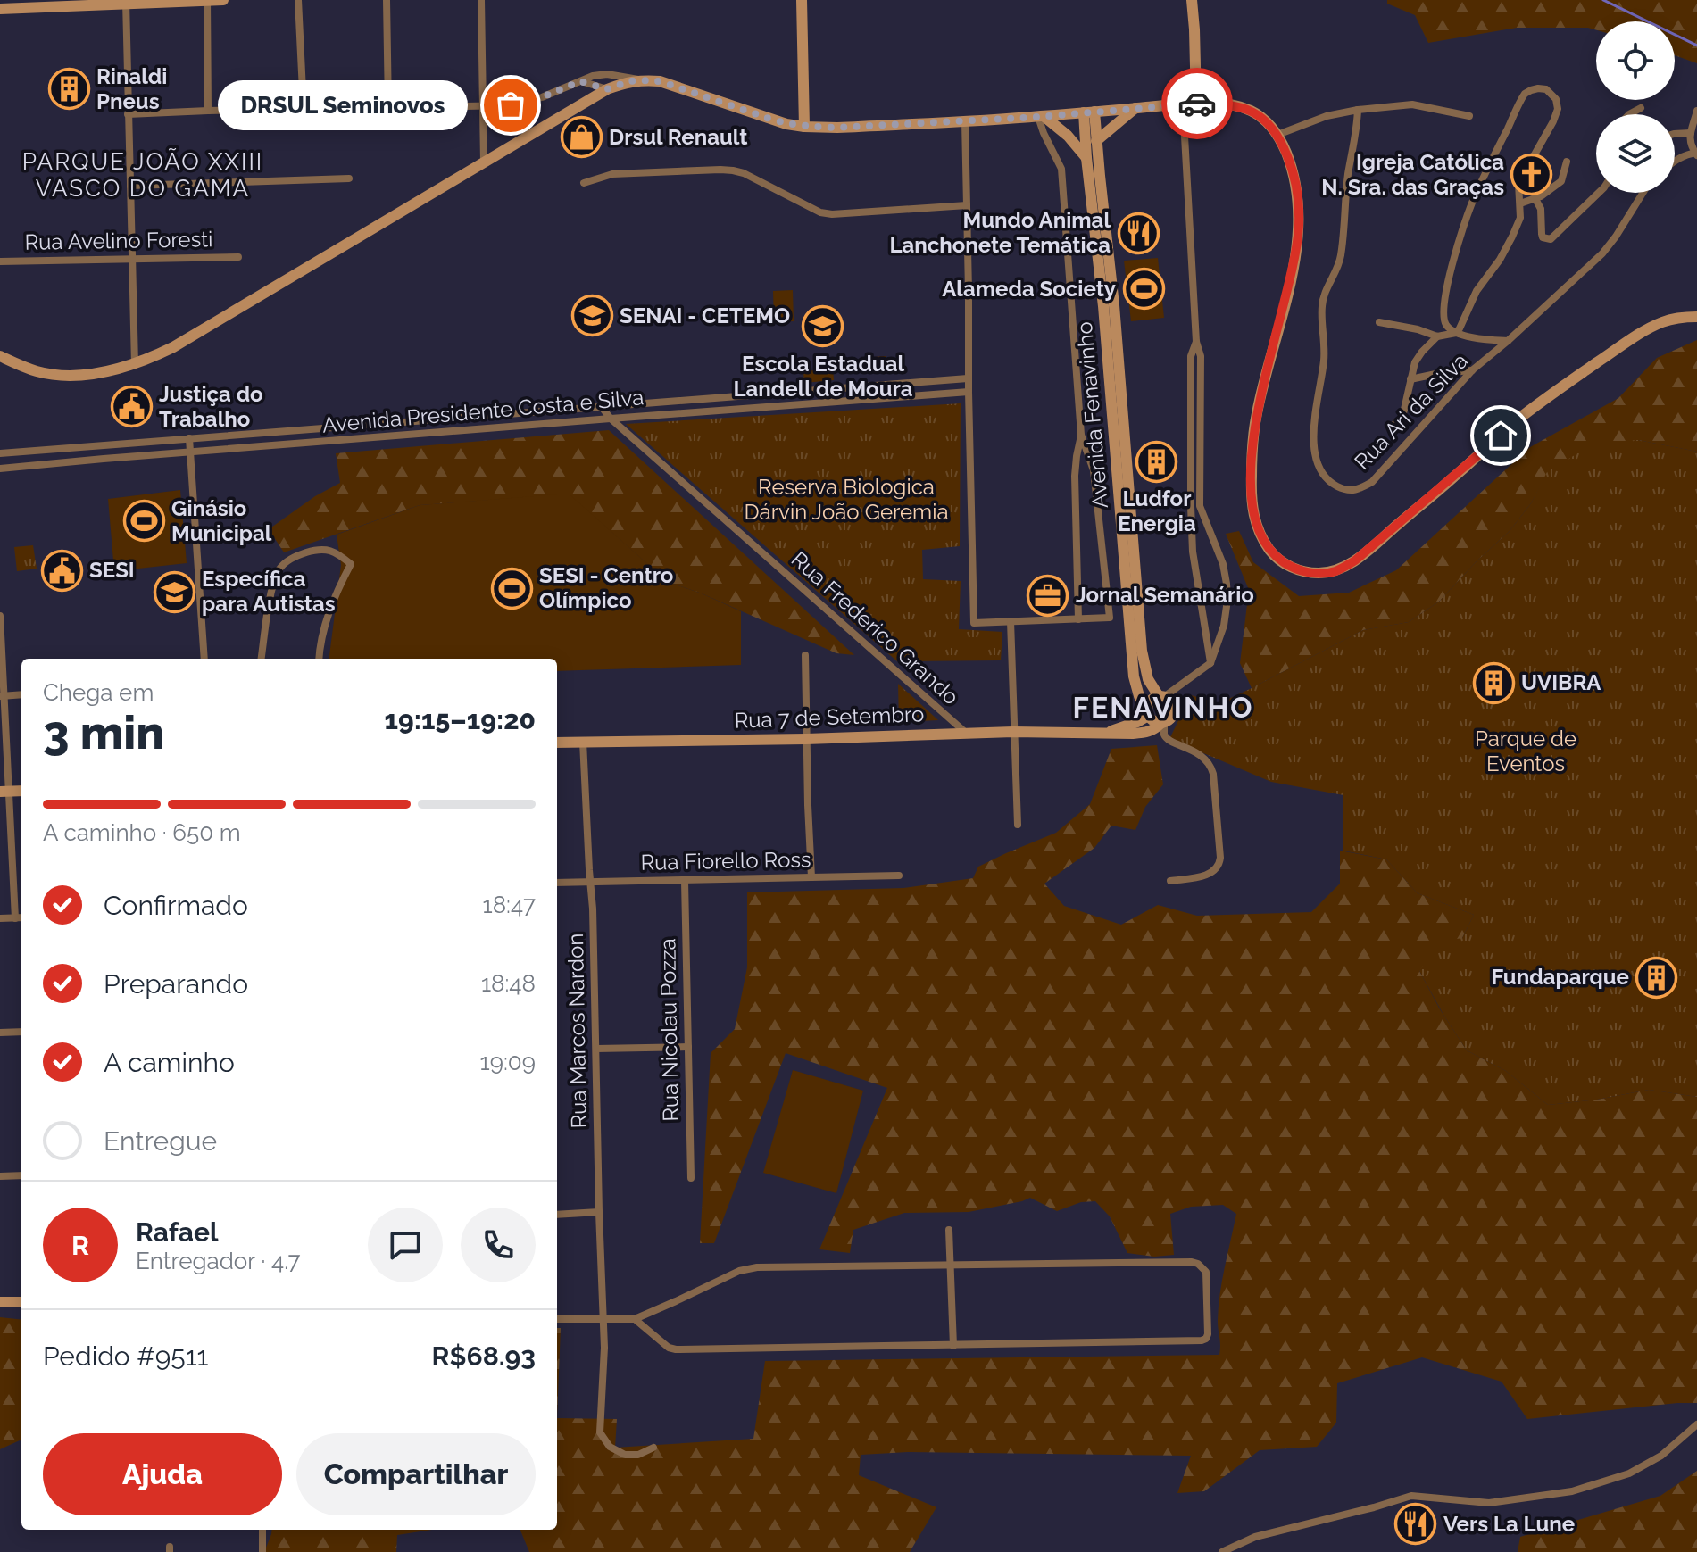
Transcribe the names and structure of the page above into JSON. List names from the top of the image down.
{
  "streets": {
    "main road": ["Avenida Fenavinho", "Rua 7 de Setembro"],
    "street": [
      "Rua Avelino Foresti",
      "Avenida Presidente Costa e Silva",
      "Rua Ari da Silva",
      "Rua Frederico Grando",
      "Rua Fiorello Ross",
      "Rua Nicolau Pozza",
      "Rua Marcos Nardon"
    ]
  },
  "crossings": [
    ["Avenida Presidente Costa e Silva", "Rua Frederico Grando"],
    ["Avenida Fenavinho", "Rua 7 de Setembro"],
    ["Rua Frederico Grando", "Rua 7 de Setembro"],
    ["Rua 7 de Setembro", "Rua Marcos Nardon"],
    ["Rua Fiorello Ross", "Rua Nicolau Pozza"],
    ["Rua Fiorello Ross", "Rua Marcos Nardon"]
  ],
  "districts": ["PARQUE JOÃO XXIII VASCO DO GAMA", "FENAVINHO"],
  "parks": ["Reserva Biologica Dárvin João Geremia", "Parque de Eventos"],
  "places": {
    "building": [
      "Rinaldi Pneus",
      "Ludfor Energia",
      "UVIBRA",
      "Fundaparque"
    ],
    "other": ["DRSUL Seminovos"],
    "shop": ["Drsul Renault"],
    "church": ["Igreja Católica N. Sra. das Graças"],
    "restaurant": ["Mundo Animal Lanchonete Temática", "Vers La Lune"],
    "sports": ["Alameda Society", "Ginásio Municipal", "SESI - Centro Olímpico"],
    "school or university": ["SENAI - CETEMO", "Escola Estadual Landell de Moura", "Específica para Autistas"],
    "public building": ["Justiça do Trabalho", "SESI"],
    "office": ["Jornal Semanário"]
  },
  "page": {
    "bubble": "DRSUL Seminovos",
    "heading": ["3 min", "Chega em", "19:15–19:20"],
    "panel": [
      "Rafael",
      "Entregador · 4.7",
      "Pedido #9511",
      "R$68.93"
    ],
    "bar": "A caminho · 650 m",
    "list": [
      ["Confirmado", "18:47"],
      ["Preparando", "18:48"],
      ["A caminho", "19:09"],
      "Entregue"
    ],
    "round": "R",
    "buttons": ["Ajuda", "Compartilhar"]
  }
}
